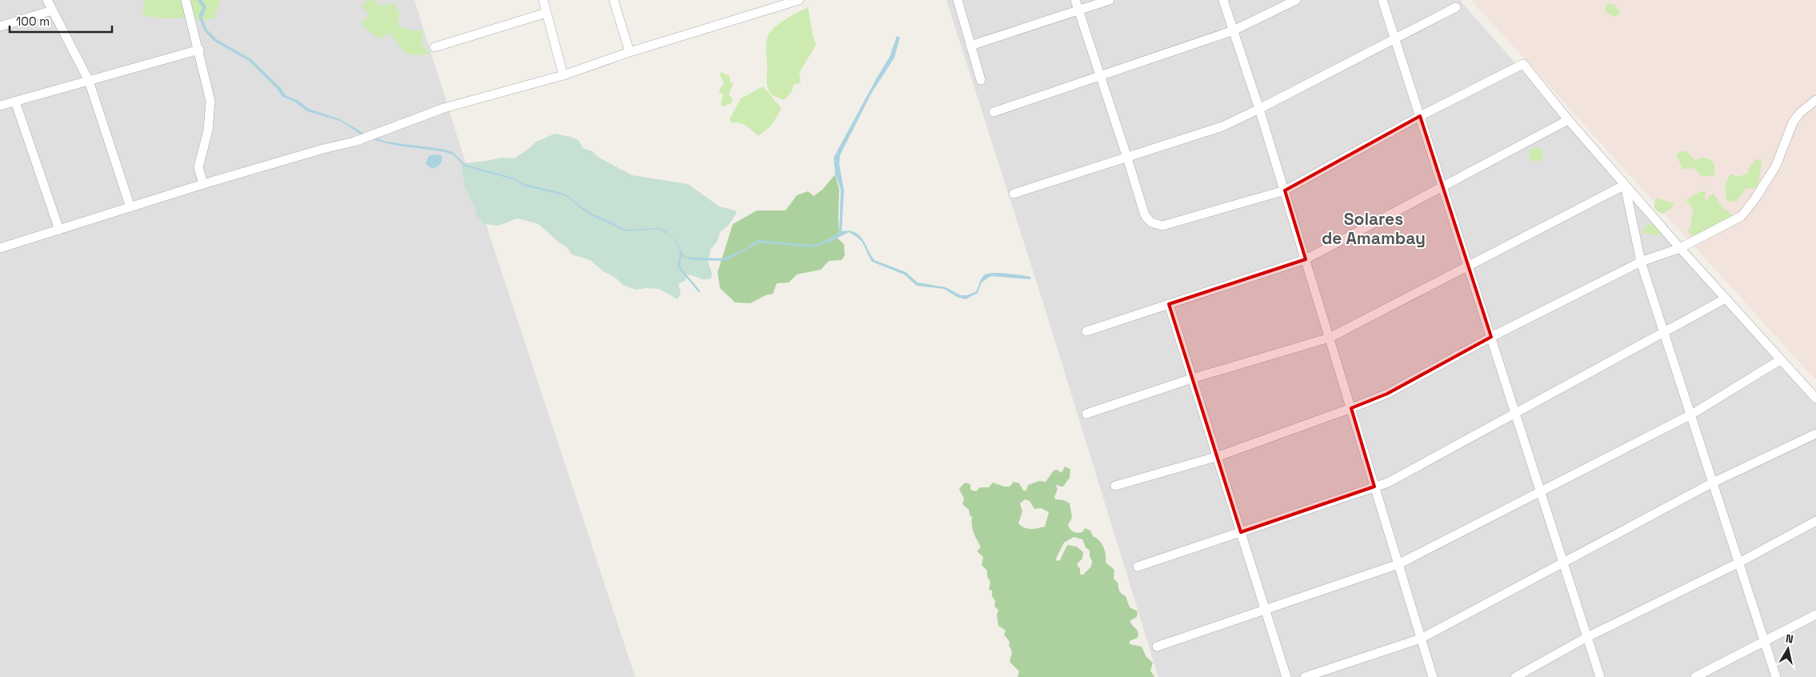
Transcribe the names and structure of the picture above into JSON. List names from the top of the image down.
{
  "districts": ["Solares de Amambay"],
  "scale_bar": "100 m",
  "north": "top"
}
